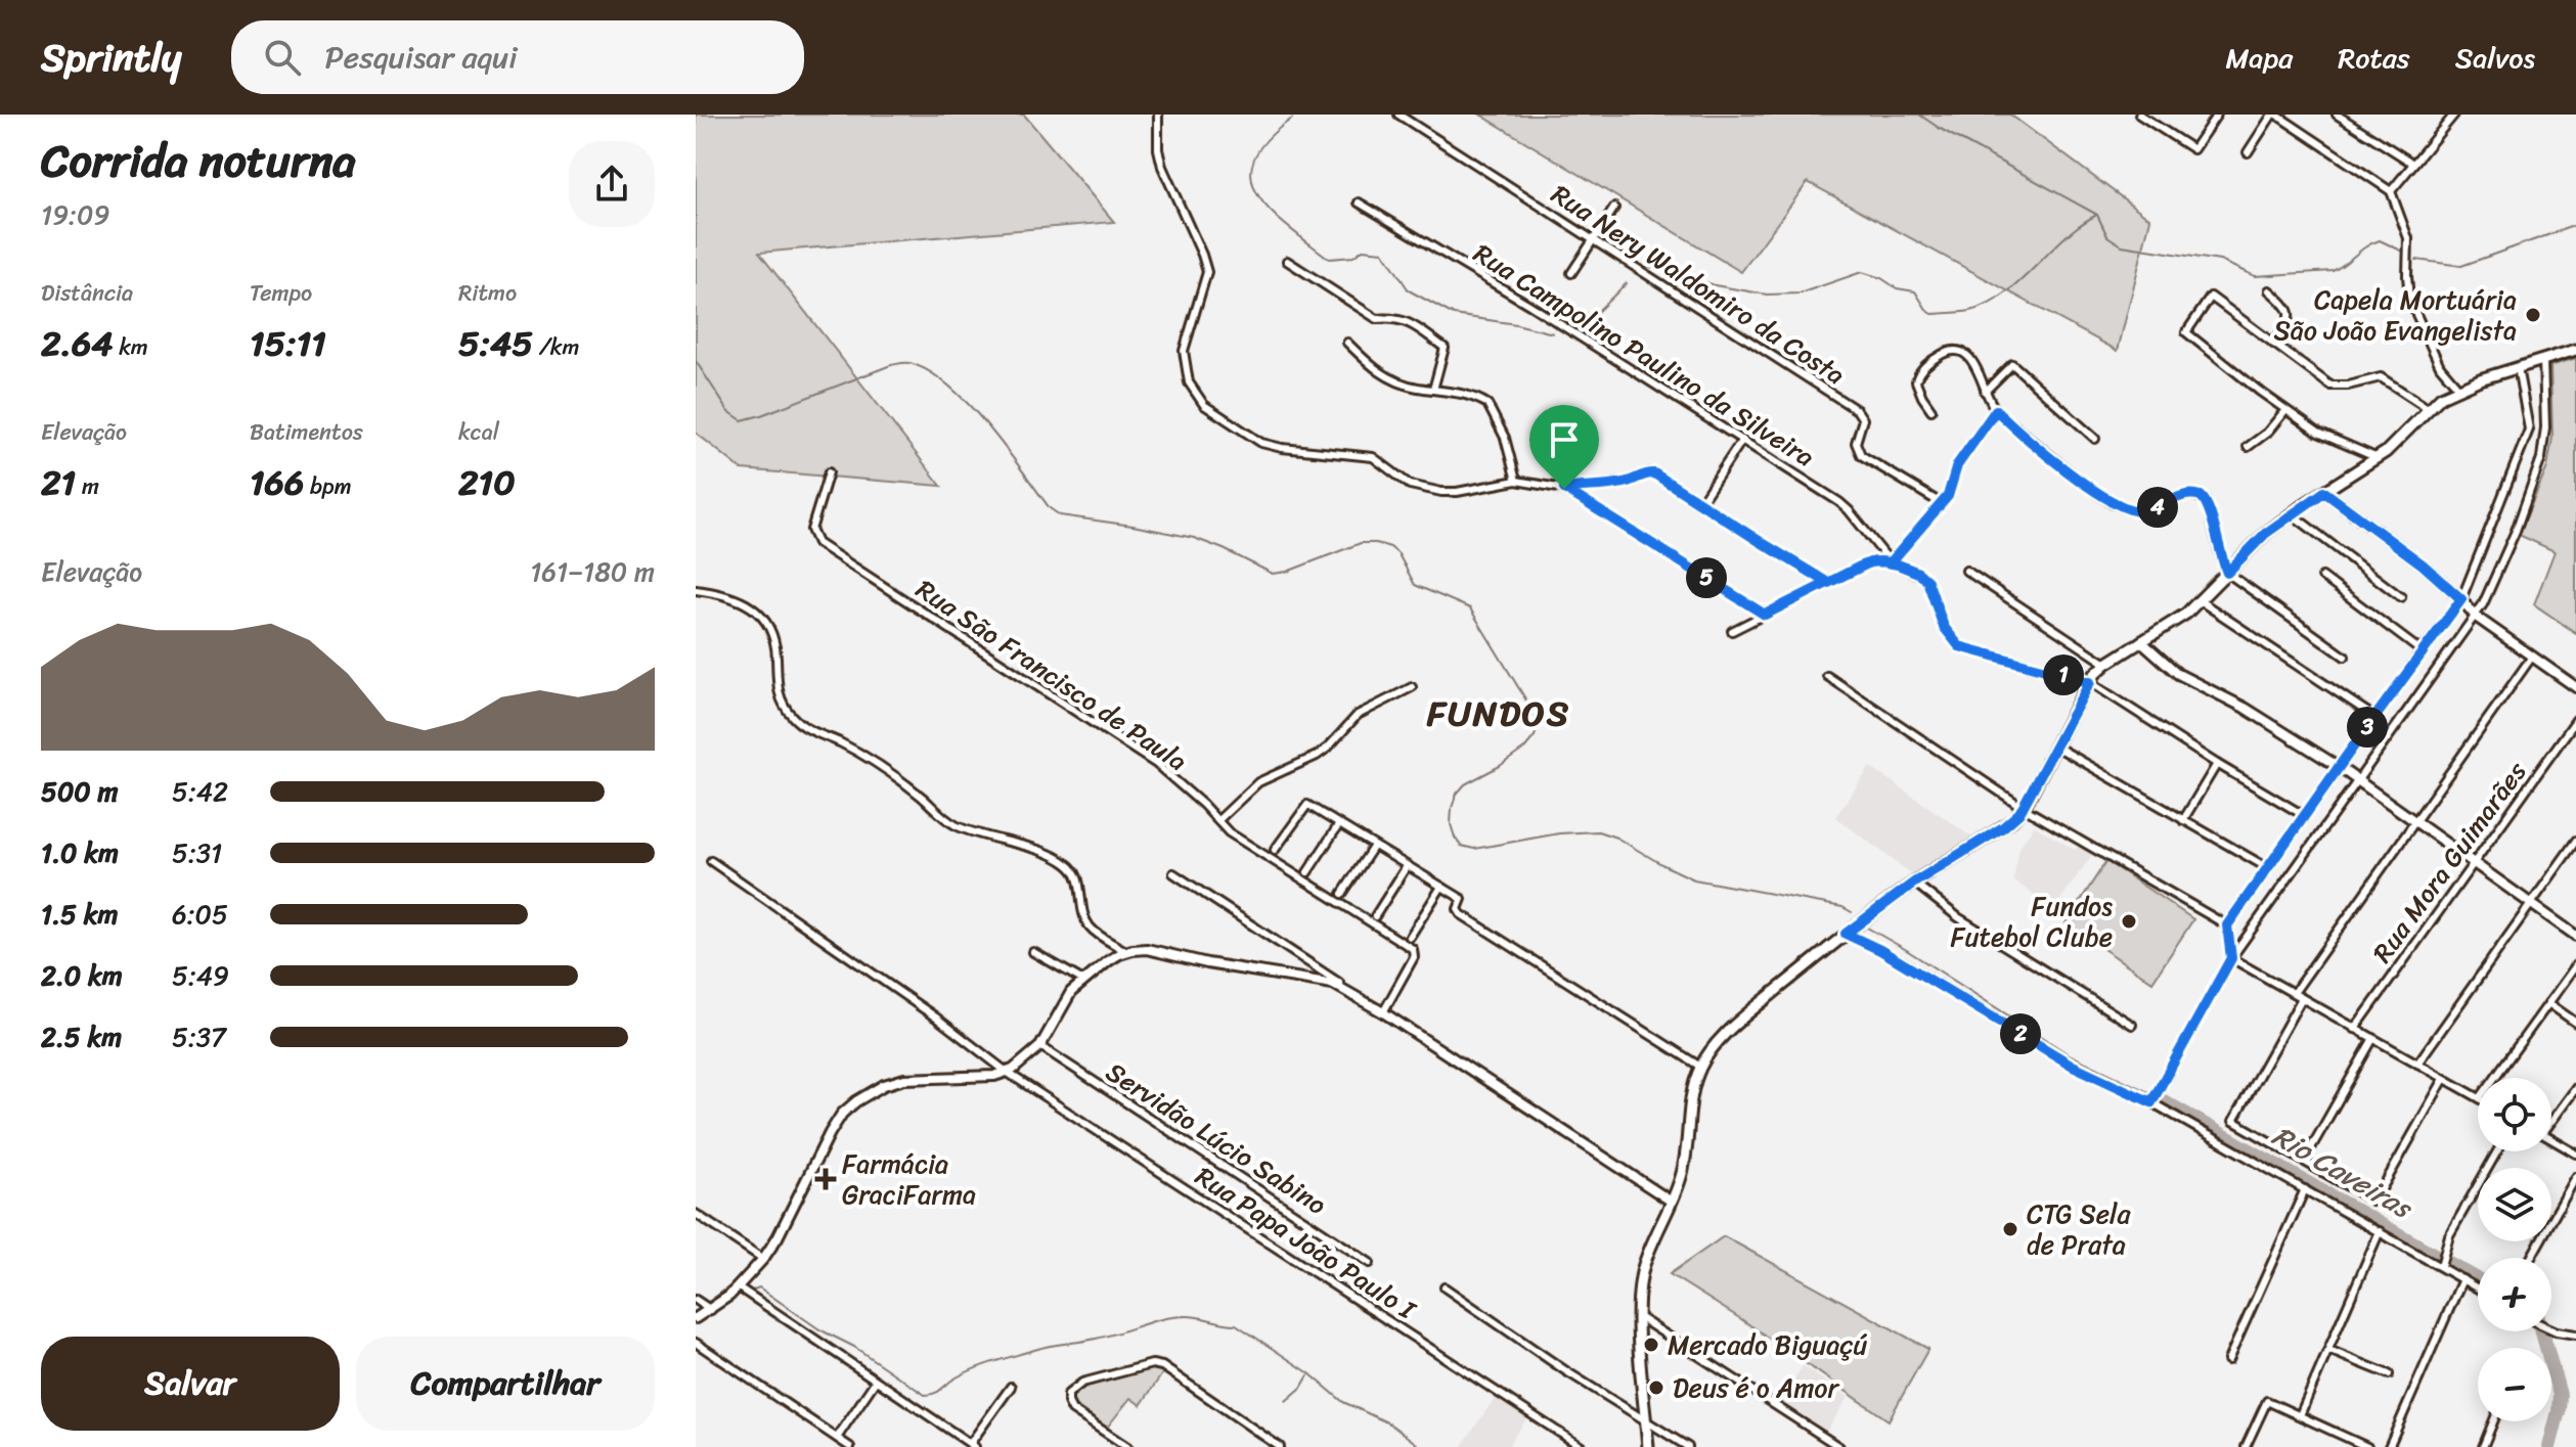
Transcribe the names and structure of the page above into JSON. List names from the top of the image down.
{
  "streets": {
    "street": [
      "Rua Nery Waldomiro da Costa",
      "Rua Campolino Paulino da Silveira",
      "Rua São Francisco de Paula",
      "Rua Mora Guimarães",
      "Servidão Lúcio Sabino",
      "Rua Papa João Paulo I"
    ]
  },
  "districts": ["FUNDOS"],
  "water": ["Rio Caveiras"],
  "places": {
    "other": [
      "Capela Mortuária São João Evangelista",
      "Fundos Futebol Clube",
      "CTG Sela de Prata",
      "Mercado Biguaçú",
      "Deus é o Amor"
    ],
    "health": ["Farmácia GraciFarma"]
  },
  "page": {
    "header": "Sprintly",
    "search": "Pesquisar aqui",
    "nav": ["Mapa", "Rotas", "Salvos"],
    "heading": ["Corrida noturna", "19:09"],
    "stats": [
      ["Distância", "2.64 km"],
      ["Tempo", "15:11"],
      ["Ritmo", "5:45 /km"],
      ["Elevação", "21 m"],
      ["Batimentos", "166 bpm"],
      ["kcal", "210"]
    ],
    "pins": [
      "4",
      "5",
      "1",
      "3",
      "2"
    ],
    "chart": ["Elevação", "161–180 m"],
    "list": [
      {
        "name": "500 m",
        "note": "5:42"
      },
      {
        "name": "1.0 km",
        "note": "5:31"
      },
      {
        "name": "1.5 km",
        "note": "6:05"
      },
      {
        "name": "2.0 km",
        "note": "5:49"
      },
      {
        "name": "2.5 km",
        "note": "5:37"
      }
    ],
    "map_buttons": ["+", "−"],
    "buttons": ["Salvar", "Compartilhar"]
  }
}
